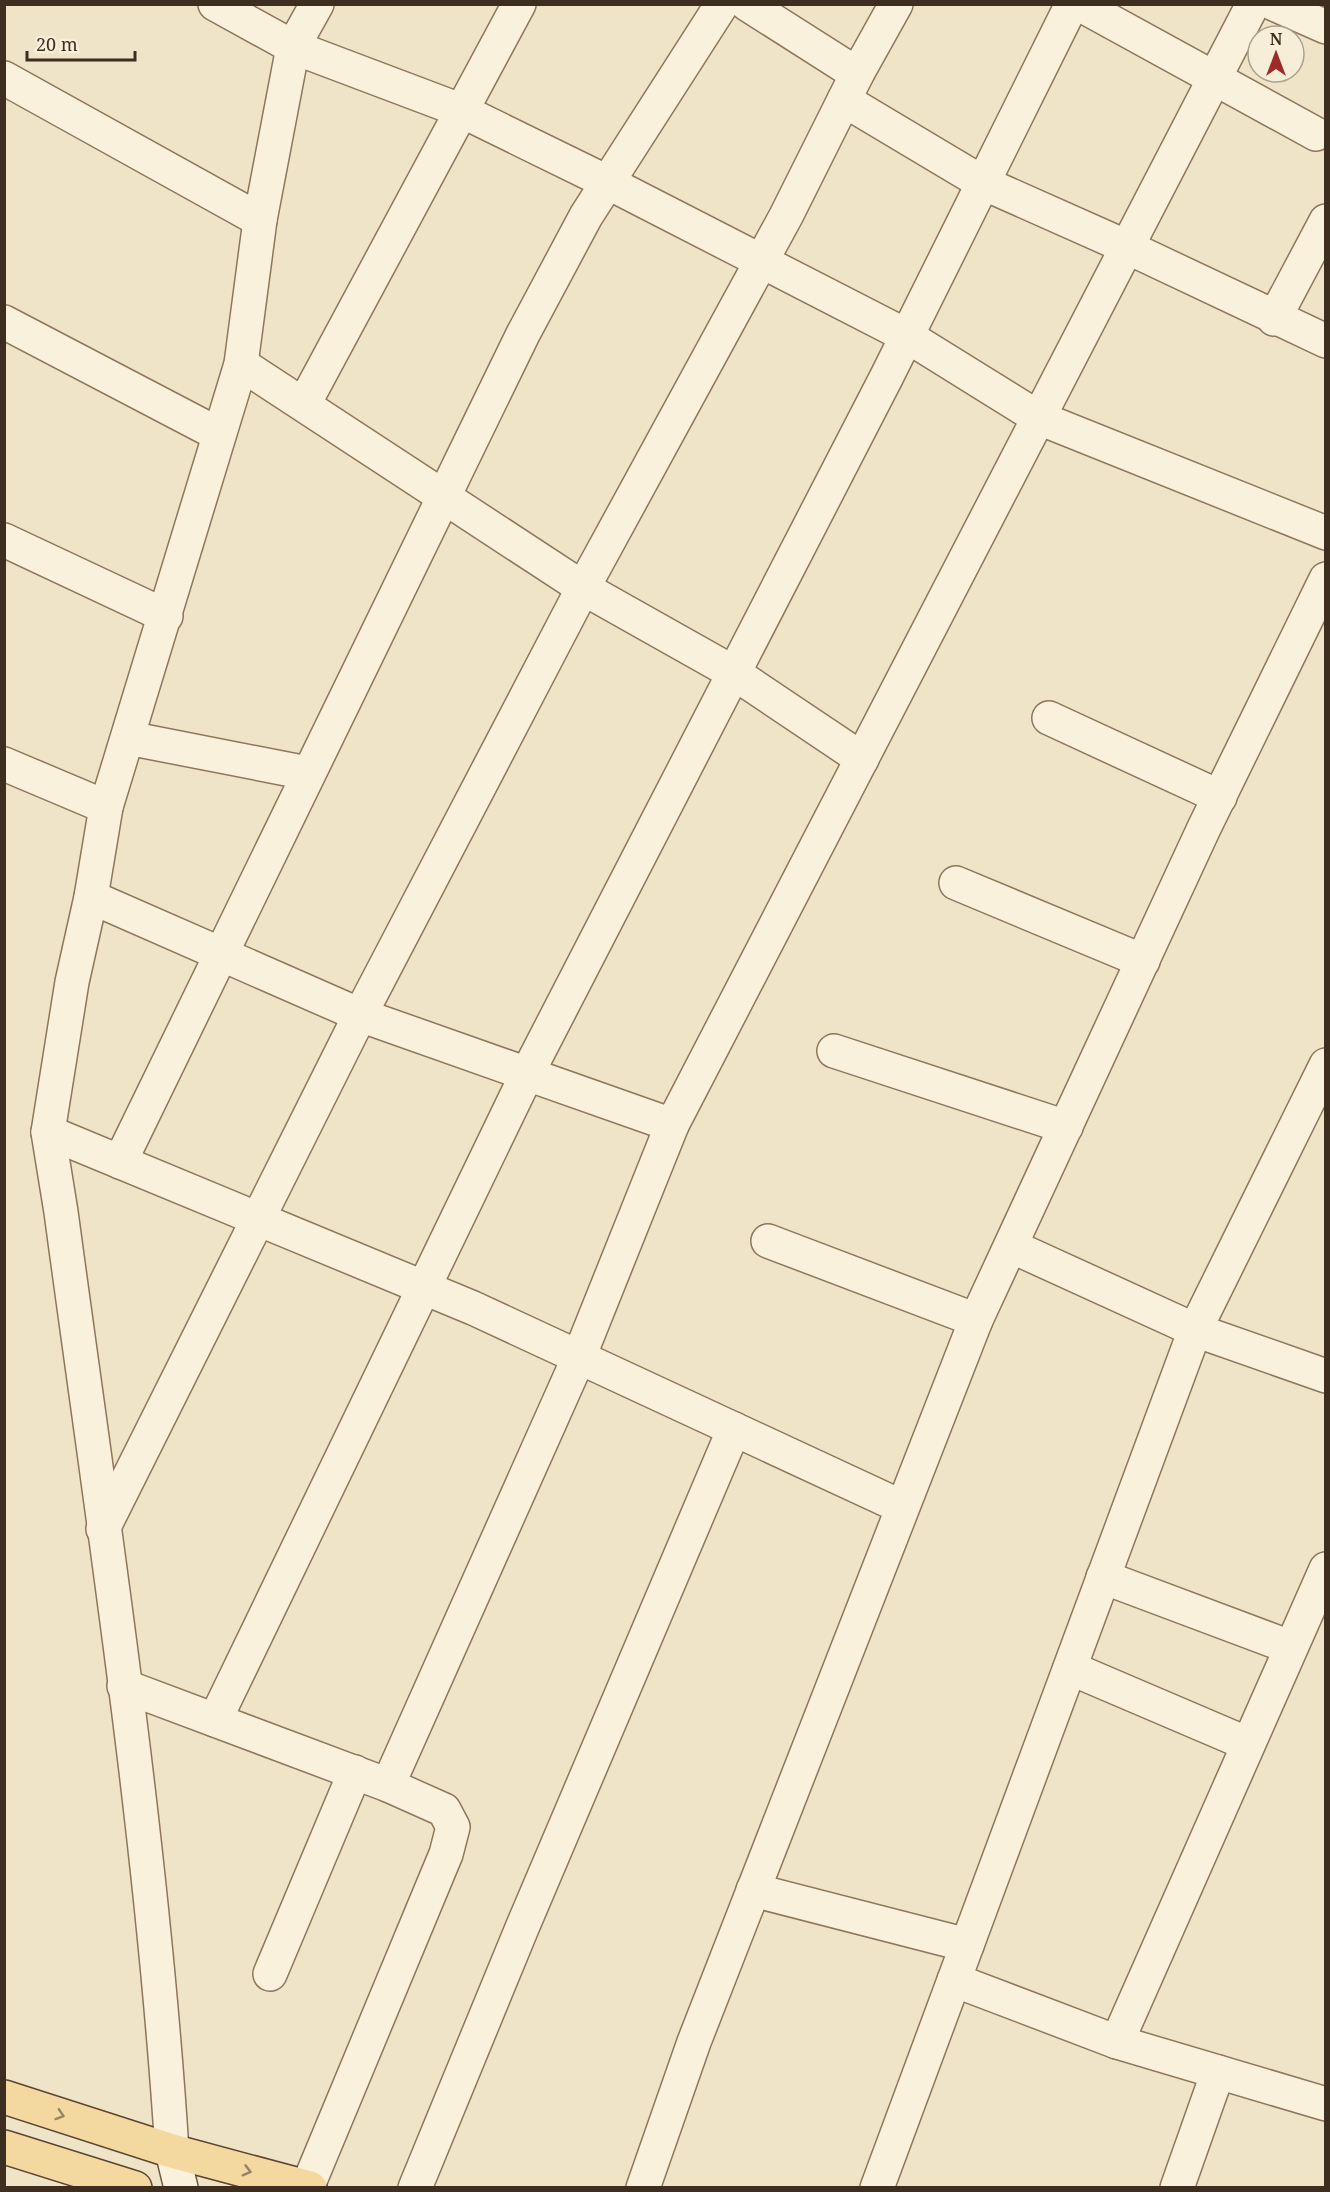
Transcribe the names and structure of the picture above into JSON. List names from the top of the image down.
{
  "scale_bar": "20 m",
  "north": "top"
}
